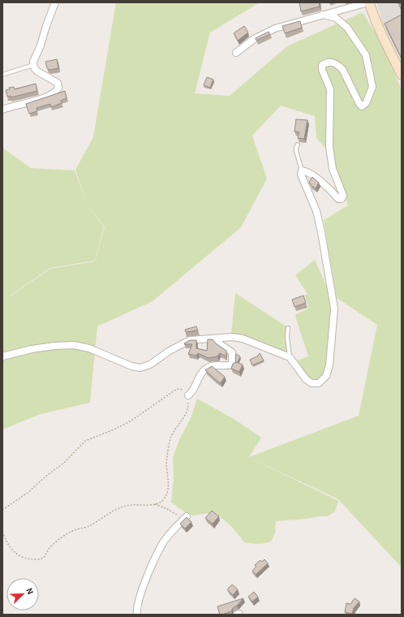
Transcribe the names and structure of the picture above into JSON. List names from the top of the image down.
{
  "north": "top right"
}
